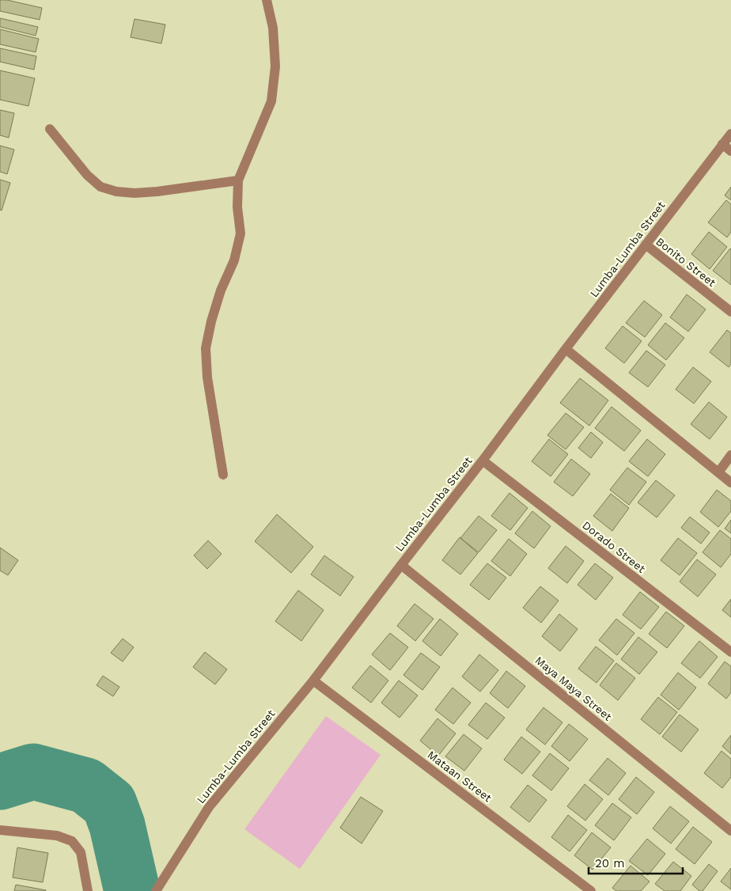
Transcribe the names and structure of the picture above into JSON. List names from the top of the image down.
{
  "streets": {
    "street": [
      "Lumba-Lumba Street",
      "Bonito Street",
      "Dorado Street",
      "Maya Maya Street",
      "Mataan Street"
    ]
  },
  "crossings": [
    ["Lumba-Lumba Street", "Bonito Street"],
    ["Lumba-Lumba Street", "Dorado Street"],
    ["Lumba-Lumba Street", "Maya Maya Street"],
    ["Lumba-Lumba Street", "Mataan Street"]
  ],
  "scale_bar": "20 m"
}
